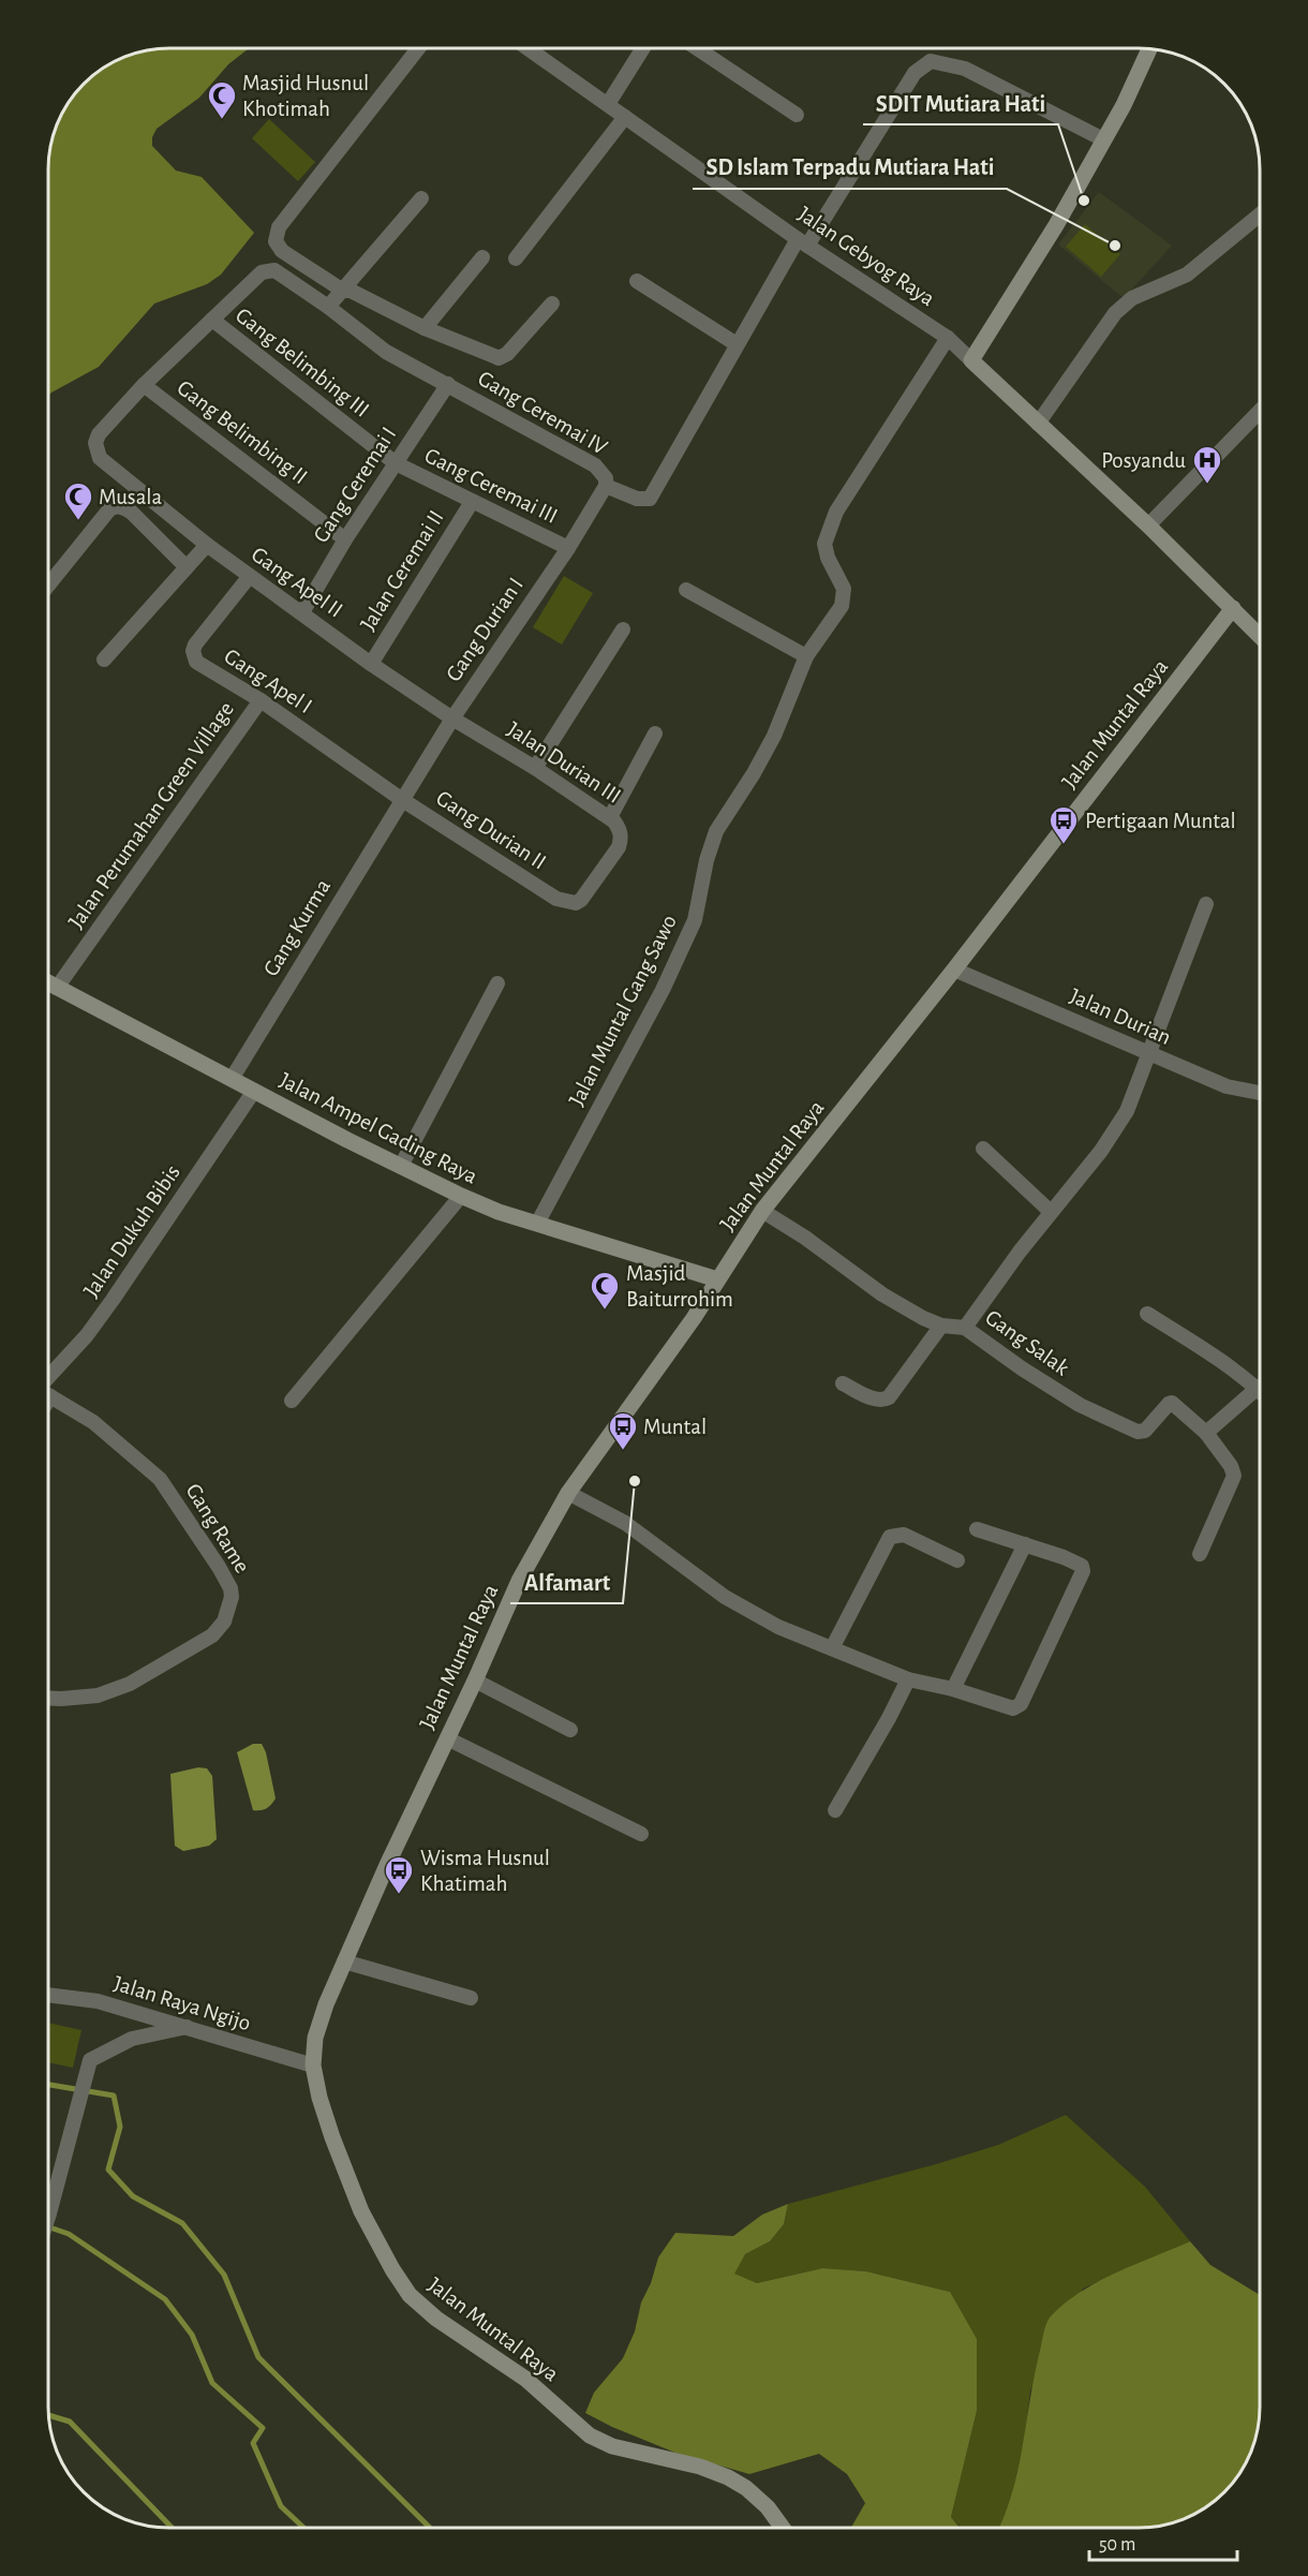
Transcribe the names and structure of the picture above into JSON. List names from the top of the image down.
{
  "streets": {
    "main road": ["Jalan Muntal Raya", "Jalan Ampel Gading Raya"],
    "street": [
      "Jalan Gebyog Raya",
      "Gang Belimbing III",
      "Gang Ceremai IV",
      "Gang Belimbing II",
      "Gang Ceremai I",
      "Gang Ceremai III",
      "Jalan Ceremai II",
      "Gang Apel II",
      "Gang Durian I",
      "Gang Apel I",
      "Jalan Durian III",
      "Jalan Perumahan Green Village",
      "Gang Durian II",
      "Gang Kurma",
      "Jalan Muntal Gang Sawo",
      "Jalan Durian",
      "Jalan Dukuh Bibis",
      "Gang Salak",
      "Gang Rame",
      "Jalan Raya Ngijo"
    ]
  },
  "crossings": [
    ["Jalan Gebyog Raya", "Jalan Muntal Gang Sawo"],
    ["Gang Belimbing III", "Gang Ceremai IV"],
    ["Gang Belimbing III", "Gang Ceremai I"],
    ["Gang Belimbing III", "Gang Ceremai III"],
    ["Gang Ceremai IV", "Gang Ceremai I"],
    ["Gang Ceremai IV", "Gang Durian I"],
    ["Gang Belimbing II", "Gang Ceremai I"],
    ["Gang Belimbing II", "Gang Apel II"],
    ["Gang Ceremai I", "Gang Ceremai III"],
    ["Gang Ceremai I", "Gang Apel II"],
    ["Gang Ceremai III", "Jalan Ceremai II"],
    ["Gang Ceremai III", "Gang Durian I"],
    ["Jalan Ceremai II", "Gang Apel II"],
    ["Gang Apel II", "Gang Durian I"],
    ["Gang Apel II", "Gang Apel I"],
    ["Gang Apel II", "Jalan Durian III"],
    ["Gang Durian I", "Gang Apel I"],
    ["Gang Durian I", "Jalan Durian III"],
    ["Gang Durian I", "Gang Durian II"],
    ["Gang Durian I", "Gang Kurma"],
    ["Gang Apel I", "Jalan Perumahan Green Village"],
    ["Gang Apel I", "Gang Durian II"],
    ["Gang Apel I", "Gang Kurma"],
    ["Jalan Muntal Raya", "Jalan Durian"],
    ["Jalan Muntal Raya", "Jalan Ampel Gading Raya"],
    ["Jalan Muntal Raya", "Gang Salak"],
    ["Jalan Muntal Raya", "Jalan Raya Ngijo"],
    ["Jalan Durian III", "Gang Durian II"],
    ["Jalan Perumahan Green Village", "Jalan Ampel Gading Raya"],
    ["Gang Durian II", "Gang Kurma"],
    ["Gang Kurma", "Jalan Ampel Gading Raya"],
    ["Jalan Muntal Gang Sawo", "Jalan Ampel Gading Raya"],
    ["Jalan Ampel Gading Raya", "Jalan Dukuh Bibis"]
  ],
  "places": {
    "mosque": ["Masjid Husnul Khotimah", "Musala", "Masjid Baiturrohim"],
    "other": ["SDIT Mutiara Hati", "SD Islam Terpadu Mutiara Hati", "Alfamart"],
    "hospital": ["Posyandu"],
    "bus stop": ["Pertigaan Muntal", "Muntal", "Wisma Husnul Khatimah"]
  },
  "scale_bar": "50 m"
}
